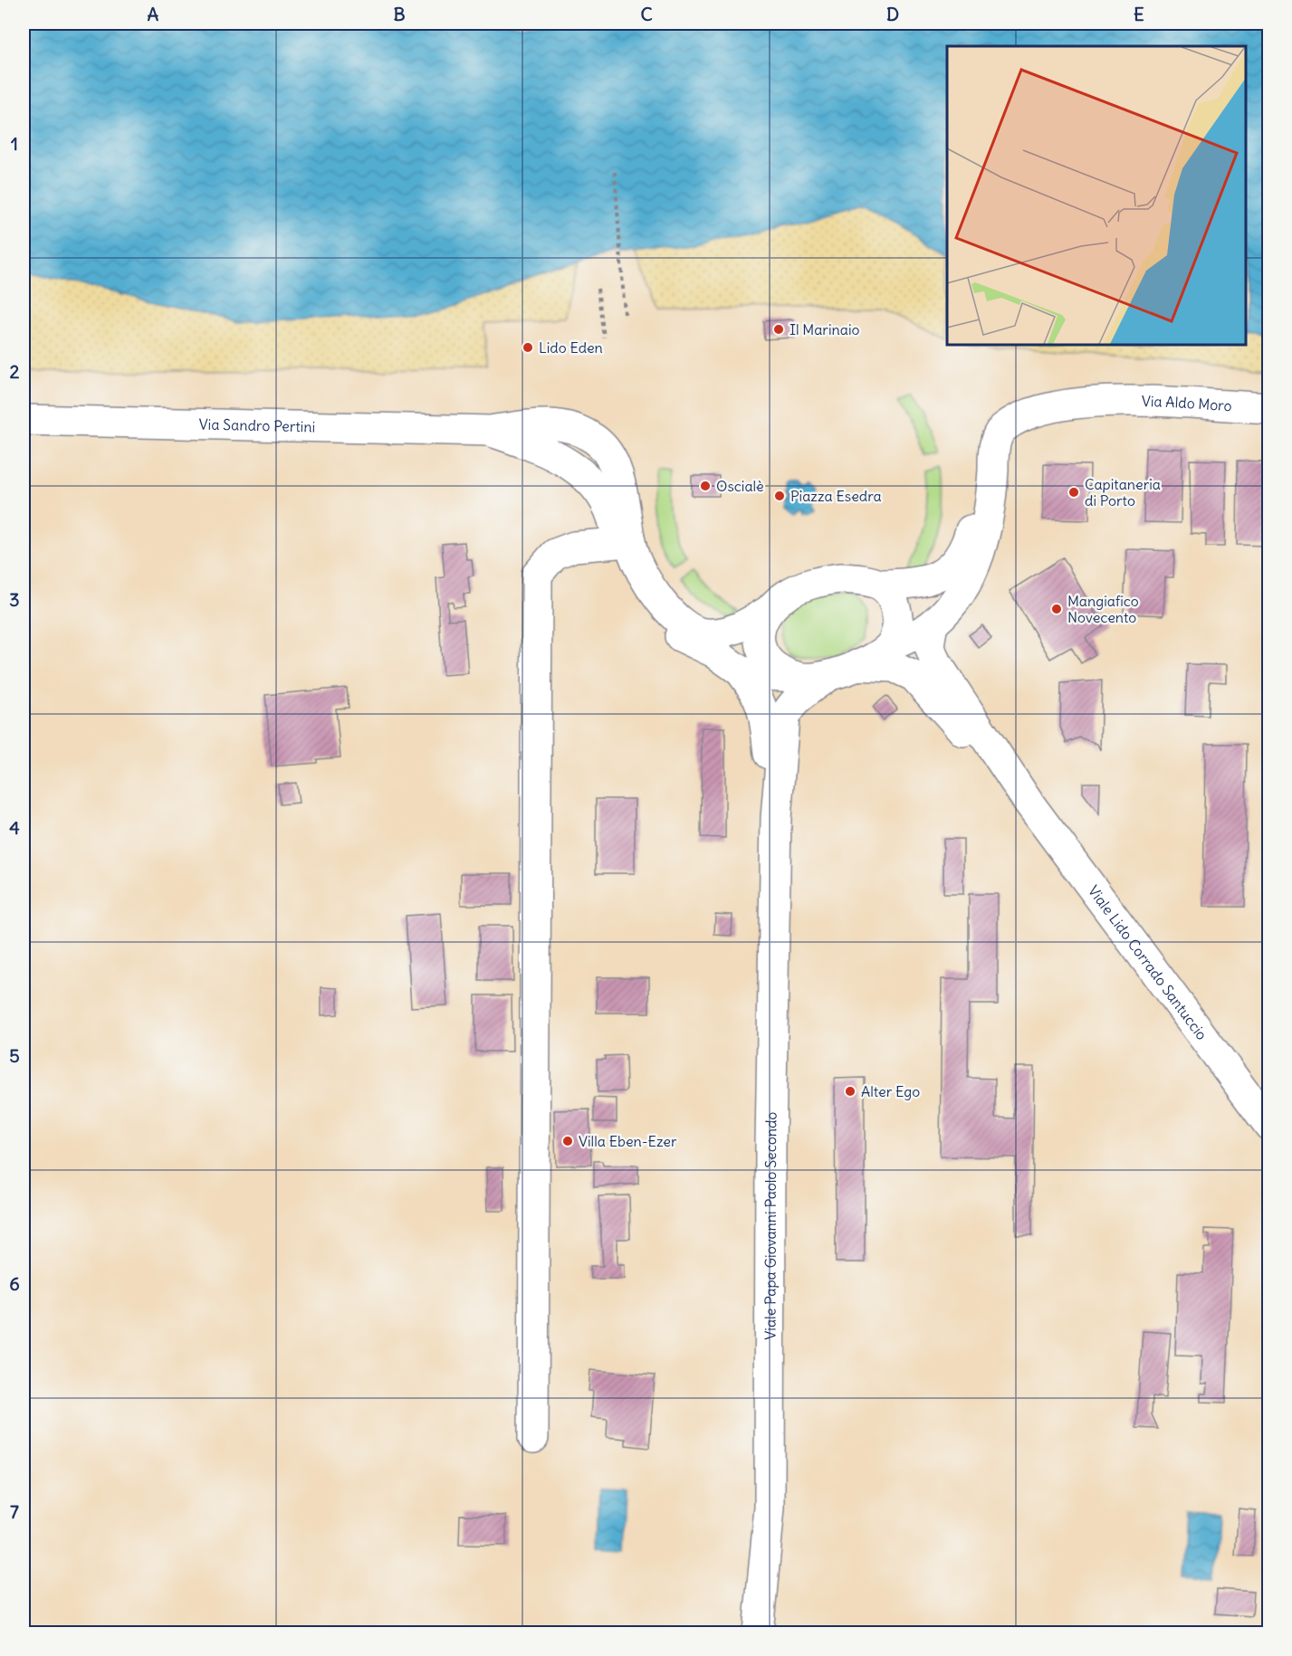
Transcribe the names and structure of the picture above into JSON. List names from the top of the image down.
{
  "streets": {
    "street": [
      "Via Aldo Moro",
      "Via Sandro Pertini",
      "Viale Lido Corrado Santuccio",
      "Viale Papa Giovanni Paolo Secondo"
    ]
  },
  "places": [
    "Il Marinaio",
    "Lido Eden",
    "Oscialè",
    "Capitaneria di Porto",
    "Piazza Esedra",
    "Mangiafico Novecento",
    "Alter Ego",
    "Villa Eben-Ezer"
  ],
  "grid": {
    "columns": [
      "A",
      "B",
      "C",
      "D",
      "E"
    ],
    "rows": [
      "1",
      "2",
      "3",
      "4",
      "5",
      "6",
      "7"
    ]
  }
}
